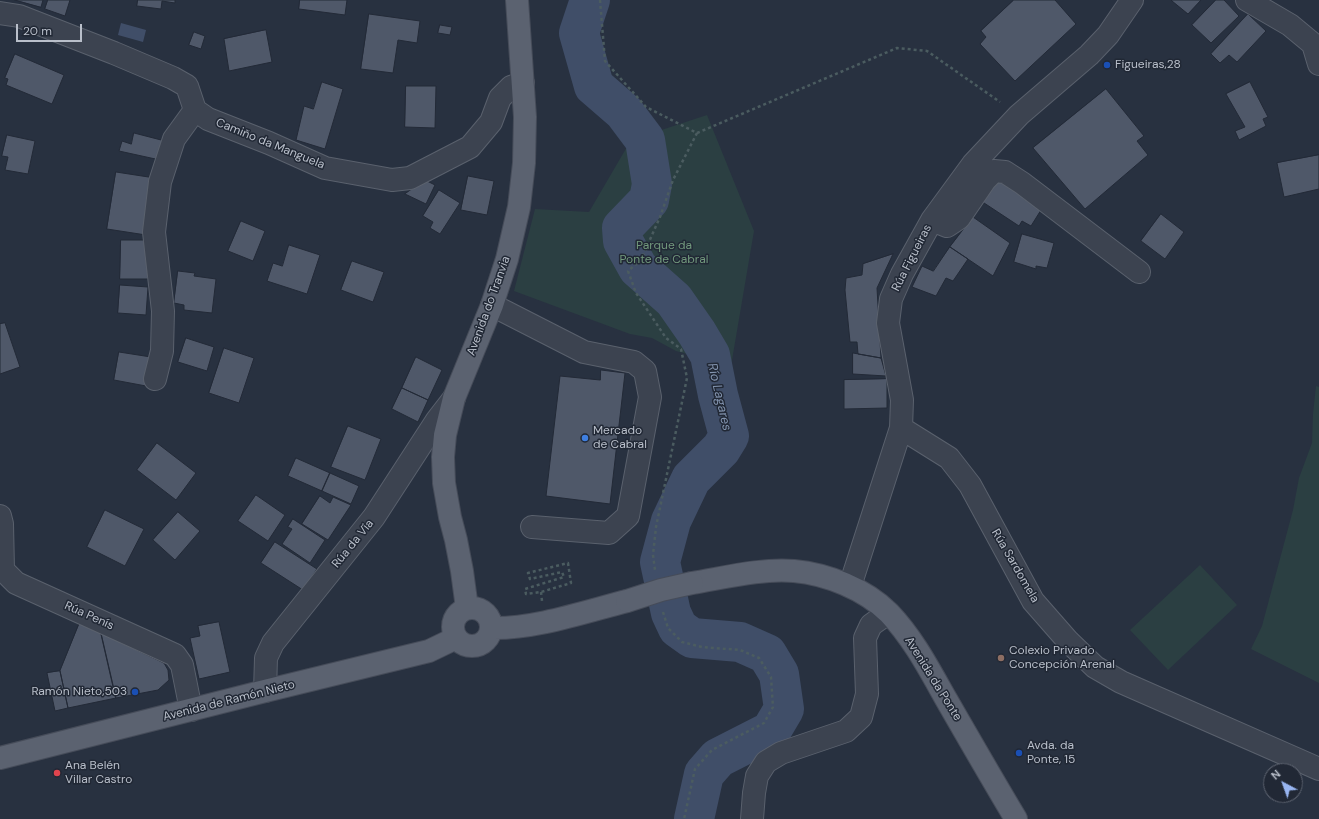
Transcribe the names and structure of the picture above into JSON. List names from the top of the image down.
{
  "streets": {
    "main road": ["Avenida do Tranvia", "Avenida da Ponte", "Avenida de Ramón Nieto"],
    "street": [
      "Camiño da Manguela",
      "Rúa Figueiras",
      "Rúa da Vía",
      "Rúa Sardomela",
      "Rúa Penís"
    ]
  },
  "crossings": [
    ["Camiño da Manguela", "Avenida do Tranvia"],
    ["Rúa Figueiras", "Rúa Sardomela"],
    ["Rúa Figueiras", "Avenida da Ponte"],
    ["Avenida do Tranvia", "Rúa da Vía"],
    ["Avenida do Tranvia", "Avenida da Ponte"],
    ["Avenida do Tranvia", "Avenida de Ramón Nieto"],
    ["Rúa da Vía", "Avenida de Ramón Nieto"],
    ["Rúa Penís", "Avenida de Ramón Nieto"],
    ["Avenida da Ponte", "Avenida de Ramón Nieto"]
  ],
  "water": ["Río Lagares"],
  "parks": ["Parque da Ponte de Cabral"],
  "places": [
    "Figueiras,28",
    "Mercado de Cabral",
    "Colexio Privado Concepción Arenal",
    "Ramón Nieto,503",
    "Avda. da Ponte, 15",
    "Ana Belén Villar Castro"
  ],
  "scale_bar": "20 m",
  "north": "top left"
}
